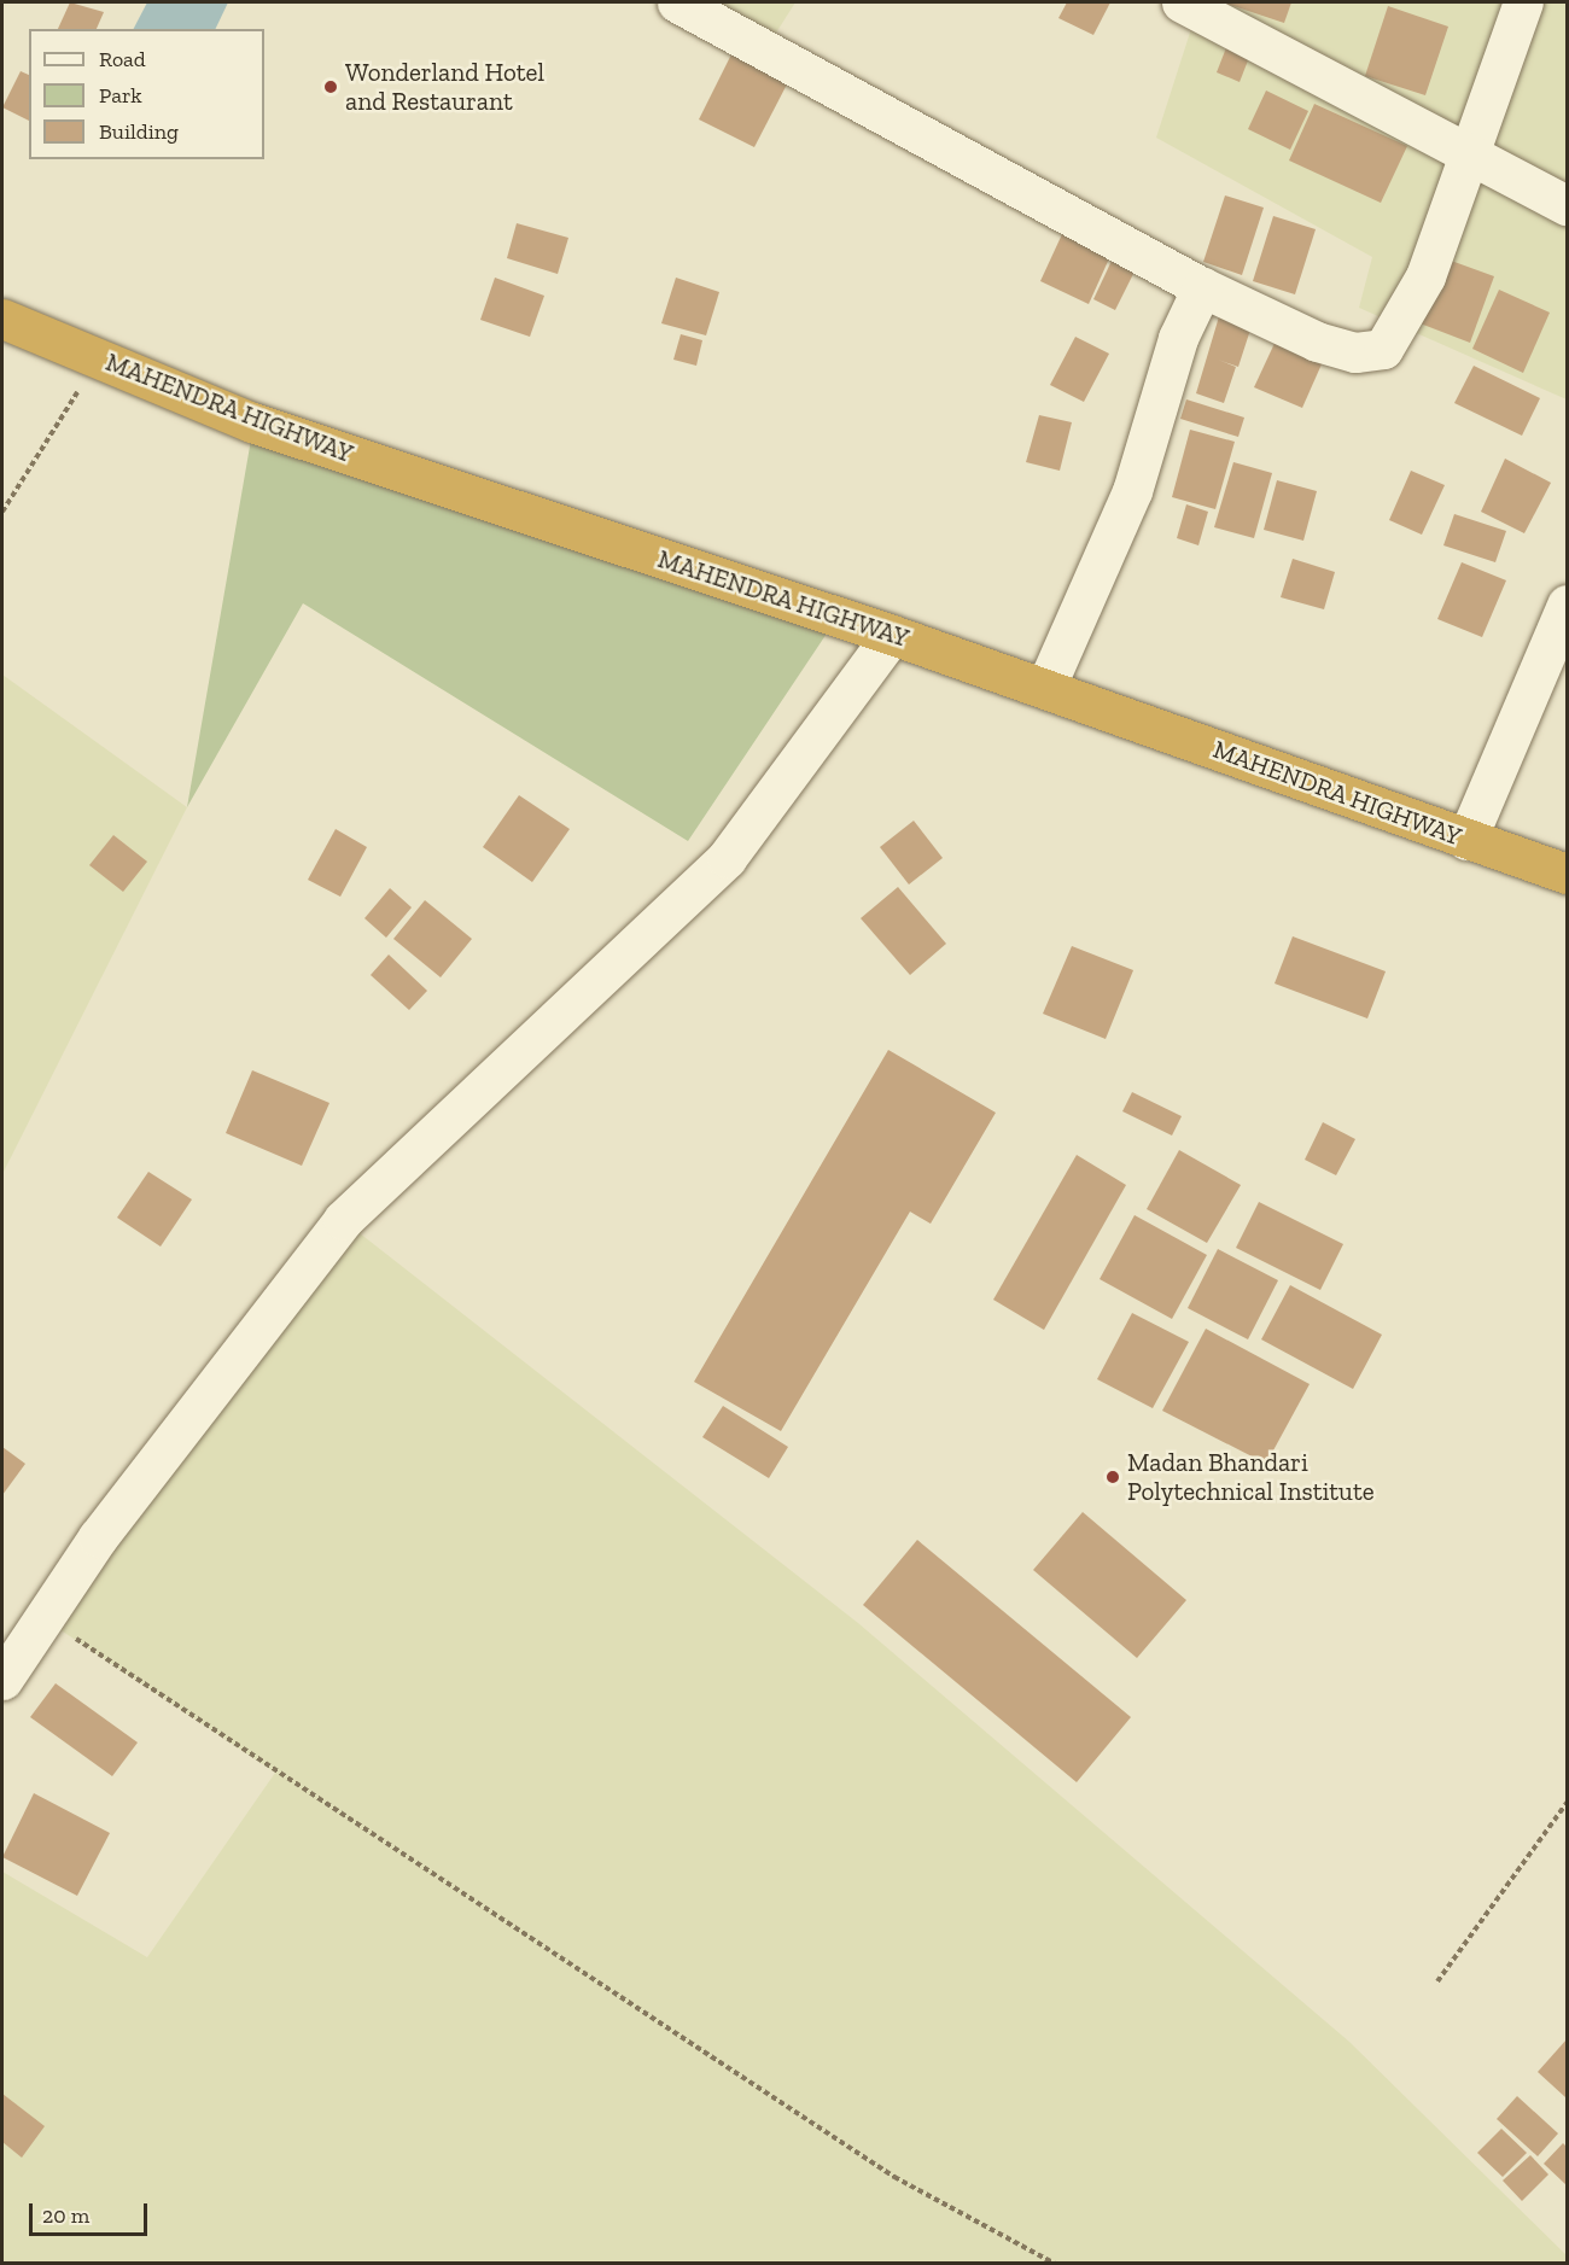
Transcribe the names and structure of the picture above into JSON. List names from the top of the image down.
{
  "streets": {
    "highway": ["MAHENDRA HIGHWAY"]
  },
  "places": ["Wonderland Hotel and Restaurant", "Madan Bhandari Polytechnical Institute"],
  "legend": ["Road", "Park", "Building"],
  "scale_bar": "20 m"
}
